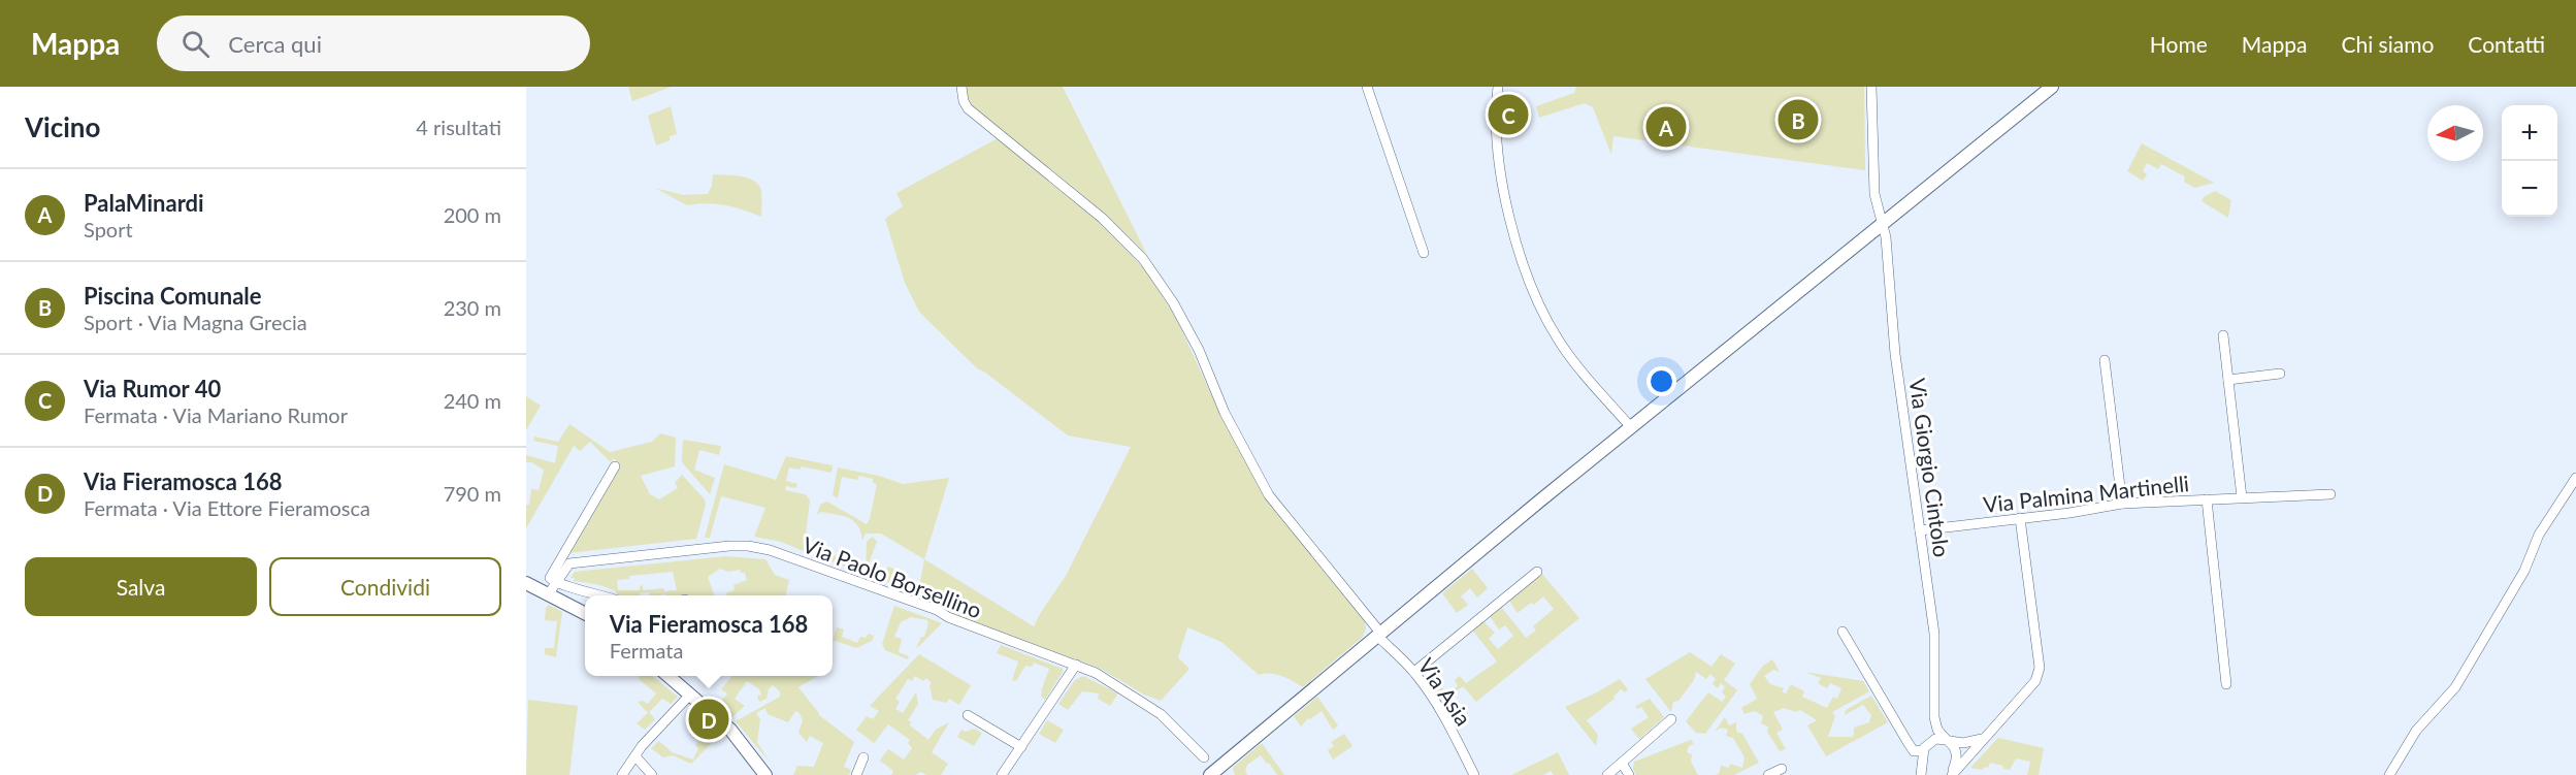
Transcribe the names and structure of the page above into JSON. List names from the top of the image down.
{
  "streets": {
    "street": [
      "Via Giorgio Cintolo",
      "Via Palmina Martinelli",
      "Via Paolo Borsellino",
      "Via Asia"
    ]
  },
  "crossings": [
    ["Via Giorgio Cintolo", "Via Palmina Martinelli"]
  ],
  "north": "left",
  "page": {
    "header": "Mappa",
    "search": "Cerca qui",
    "nav": [
      "Home",
      "Mappa",
      "Chi siamo",
      "Contatti"
    ],
    "heading": ["Vicino", "4 risultati"],
    "pins": [
      "C",
      "B",
      "A",
      "D"
    ],
    "map_buttons": ["+", "−"],
    "list": [
      {
        "mark": "A",
        "name": "PalaMinardi",
        "note": "Sport",
        "value": "200 m"
      },
      {
        "mark": "B",
        "name": "Piscina Comunale",
        "note": "Sport · Via Magna Grecia",
        "value": "230 m"
      },
      {
        "mark": "C",
        "name": "Via Rumor 40",
        "note": "Fermata · Via Mariano Rumor",
        "value": "240 m"
      },
      {
        "mark": "D",
        "name": "Via Fieramosca 168",
        "note": "Fermata · Via Ettore Fieramosca",
        "value": "790 m"
      }
    ],
    "buttons": ["Salva", "Condividi"],
    "popup": ["Via Fieramosca 168", "Fermata"]
  }
}
